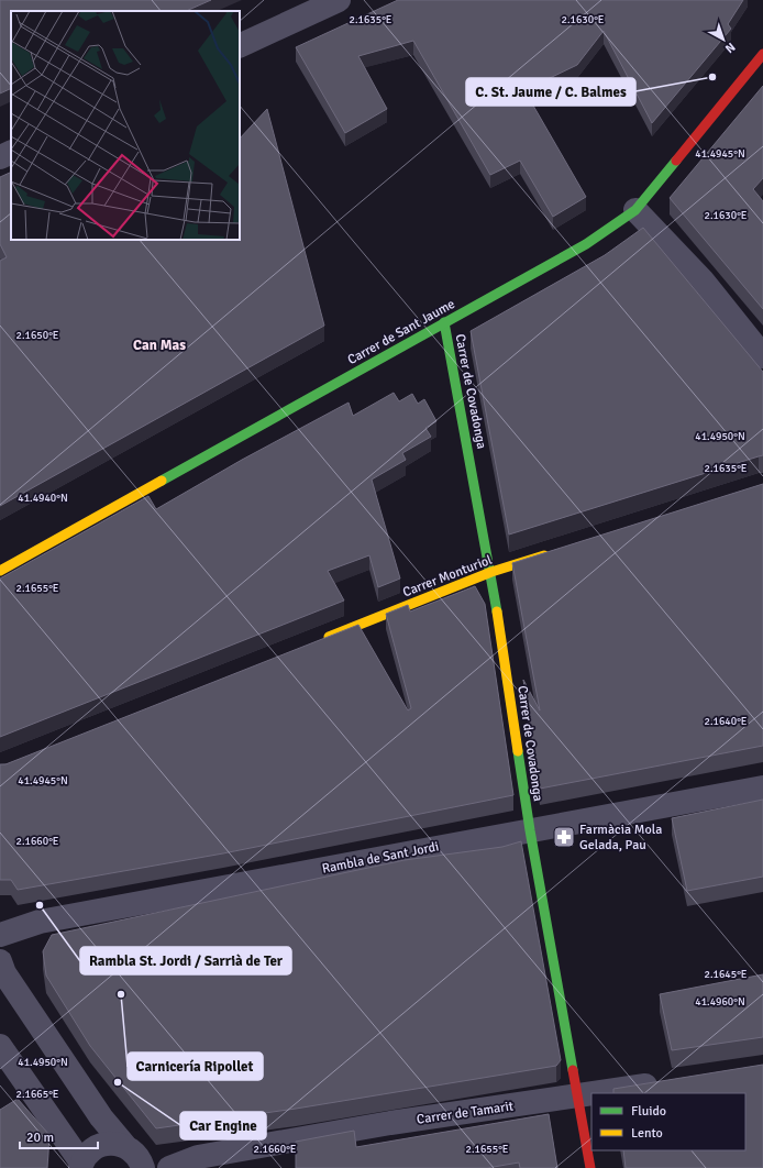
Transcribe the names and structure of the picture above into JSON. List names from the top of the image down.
{
  "streets": {
    "street": [
      "Carrer de Sant Jaume",
      "Carrer de Covadonga",
      "Carrer Monturiol",
      "Rambla de Sant Jordi",
      "Carrer de Tamarit"
    ]
  },
  "crossings": [
    ["Carrer de Sant Jaume", "Carrer de Covadonga"],
    ["Carrer de Covadonga", "Carrer Monturiol"],
    ["Carrer de Covadonga", "Rambla de Sant Jordi"],
    ["Carrer de Covadonga", "Carrer de Tamarit"]
  ],
  "districts": ["Can Mas"],
  "places": {
    "other": [
      "C. St. Jaume / C. Balmes",
      "Rambla St. Jordi / Sarrià de Ter",
      "Carnicería Ripollet",
      "Car Engine"
    ],
    "pharmacy": ["Farmàcia Mola Gelada, Pau"]
  },
  "legend": ["Fluido", "Lento"],
  "scale_bar": "20 m",
  "north": "bottom right",
  "coordinates": [
    "2.1630°E",
    "2.1635°E",
    "41.4945°N",
    "2.1650°E",
    "41.4950°N",
    "41.4940°N",
    "2.1655°E",
    "2.1640°E",
    "2.1660°E",
    "2.1645°E",
    "41.4960°N",
    "2.1665°E"
  ]
}
